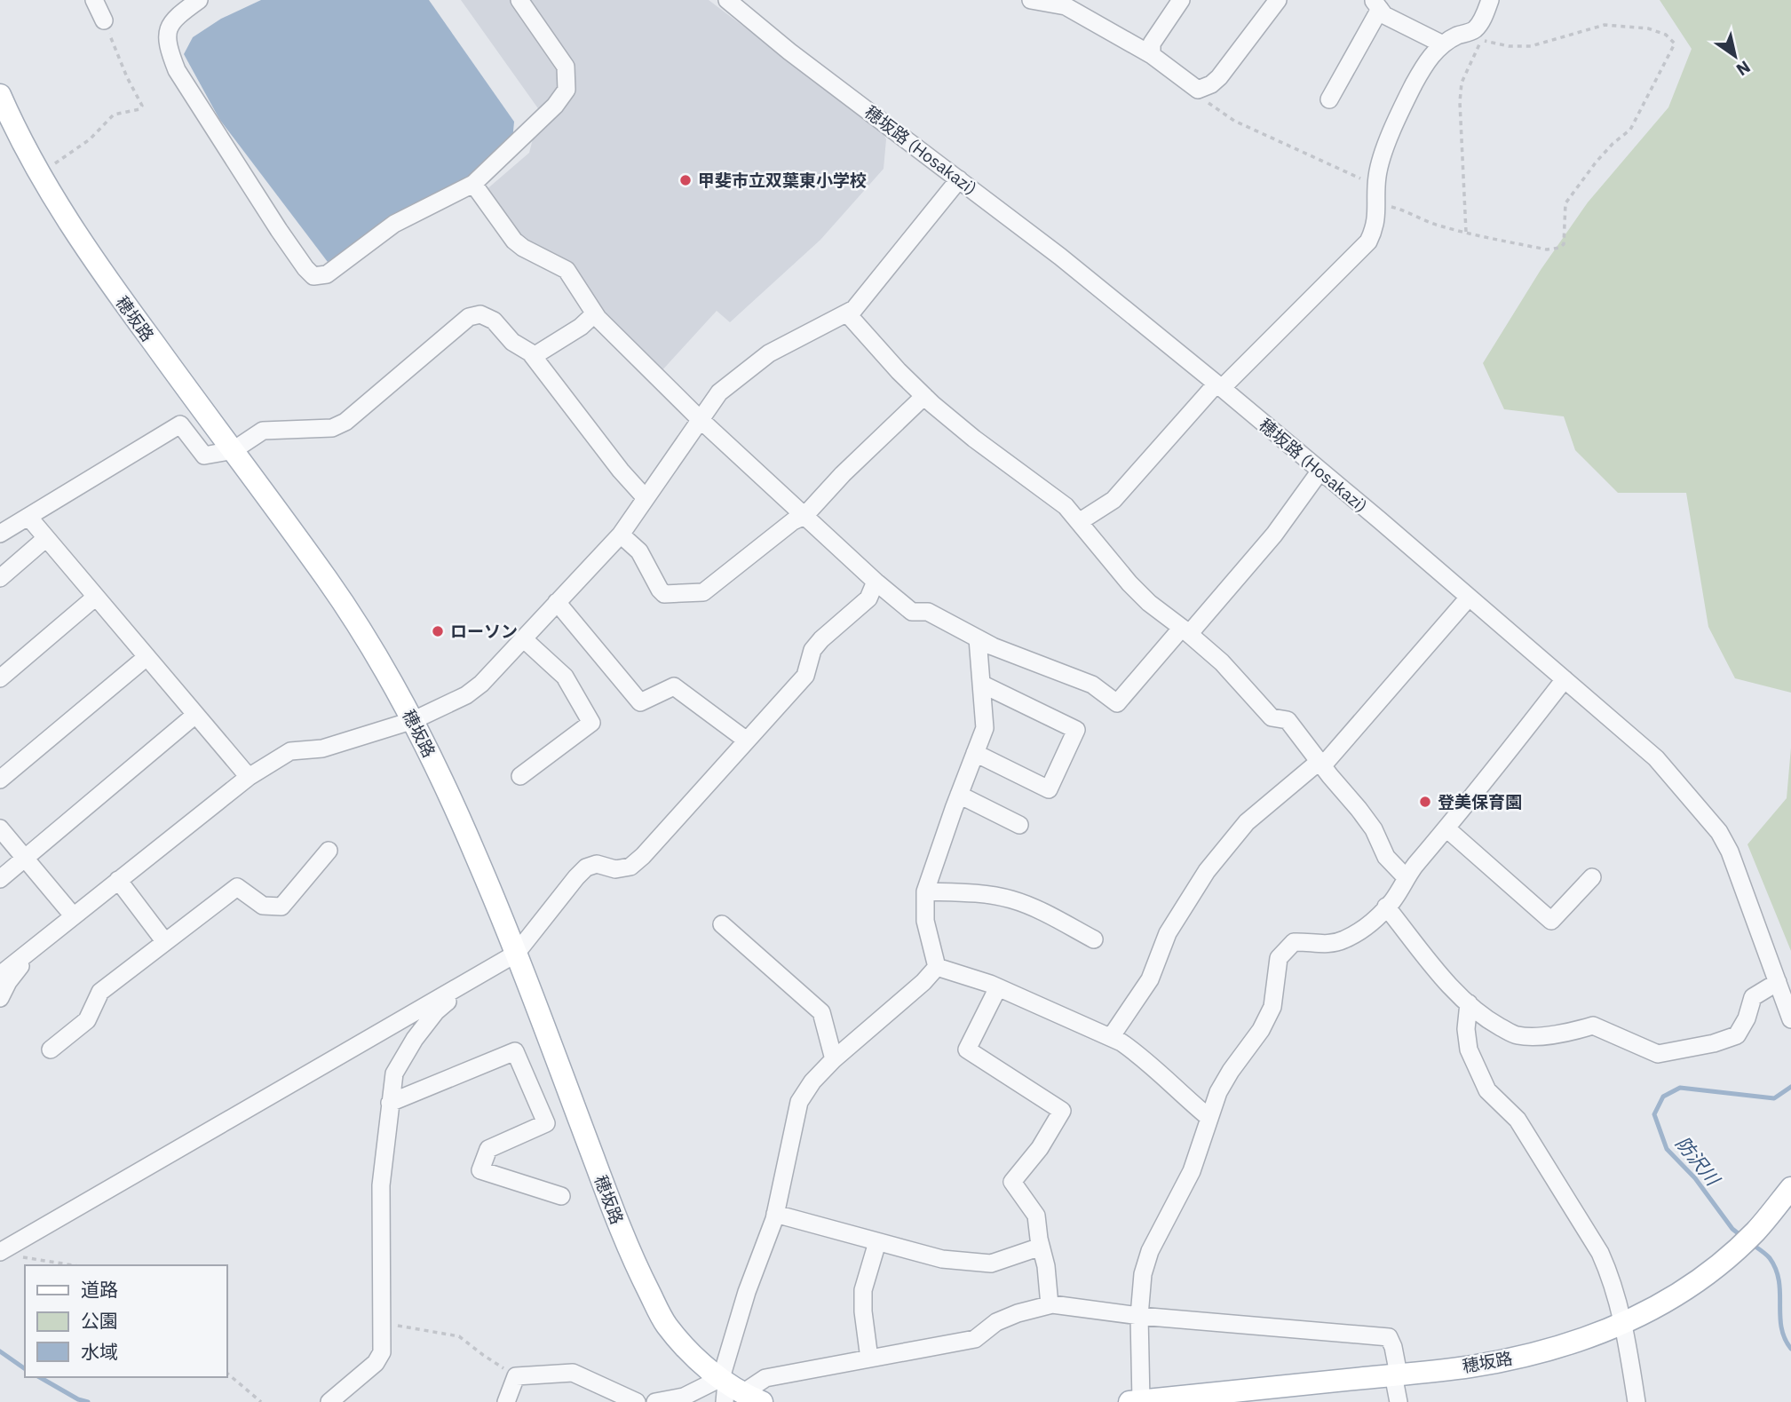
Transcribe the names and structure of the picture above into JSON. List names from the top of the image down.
{
  "streets": {
    "main road": ["穂坂路"],
    "street": ["穂坂路 (Hosakazi)"]
  },
  "water": ["防沢川"],
  "places": ["甲斐市立双葉東小学校", "ローソン", "登美保育園"],
  "legend": ["道路", "公園", "水域"],
  "north": "bottom right"
}
